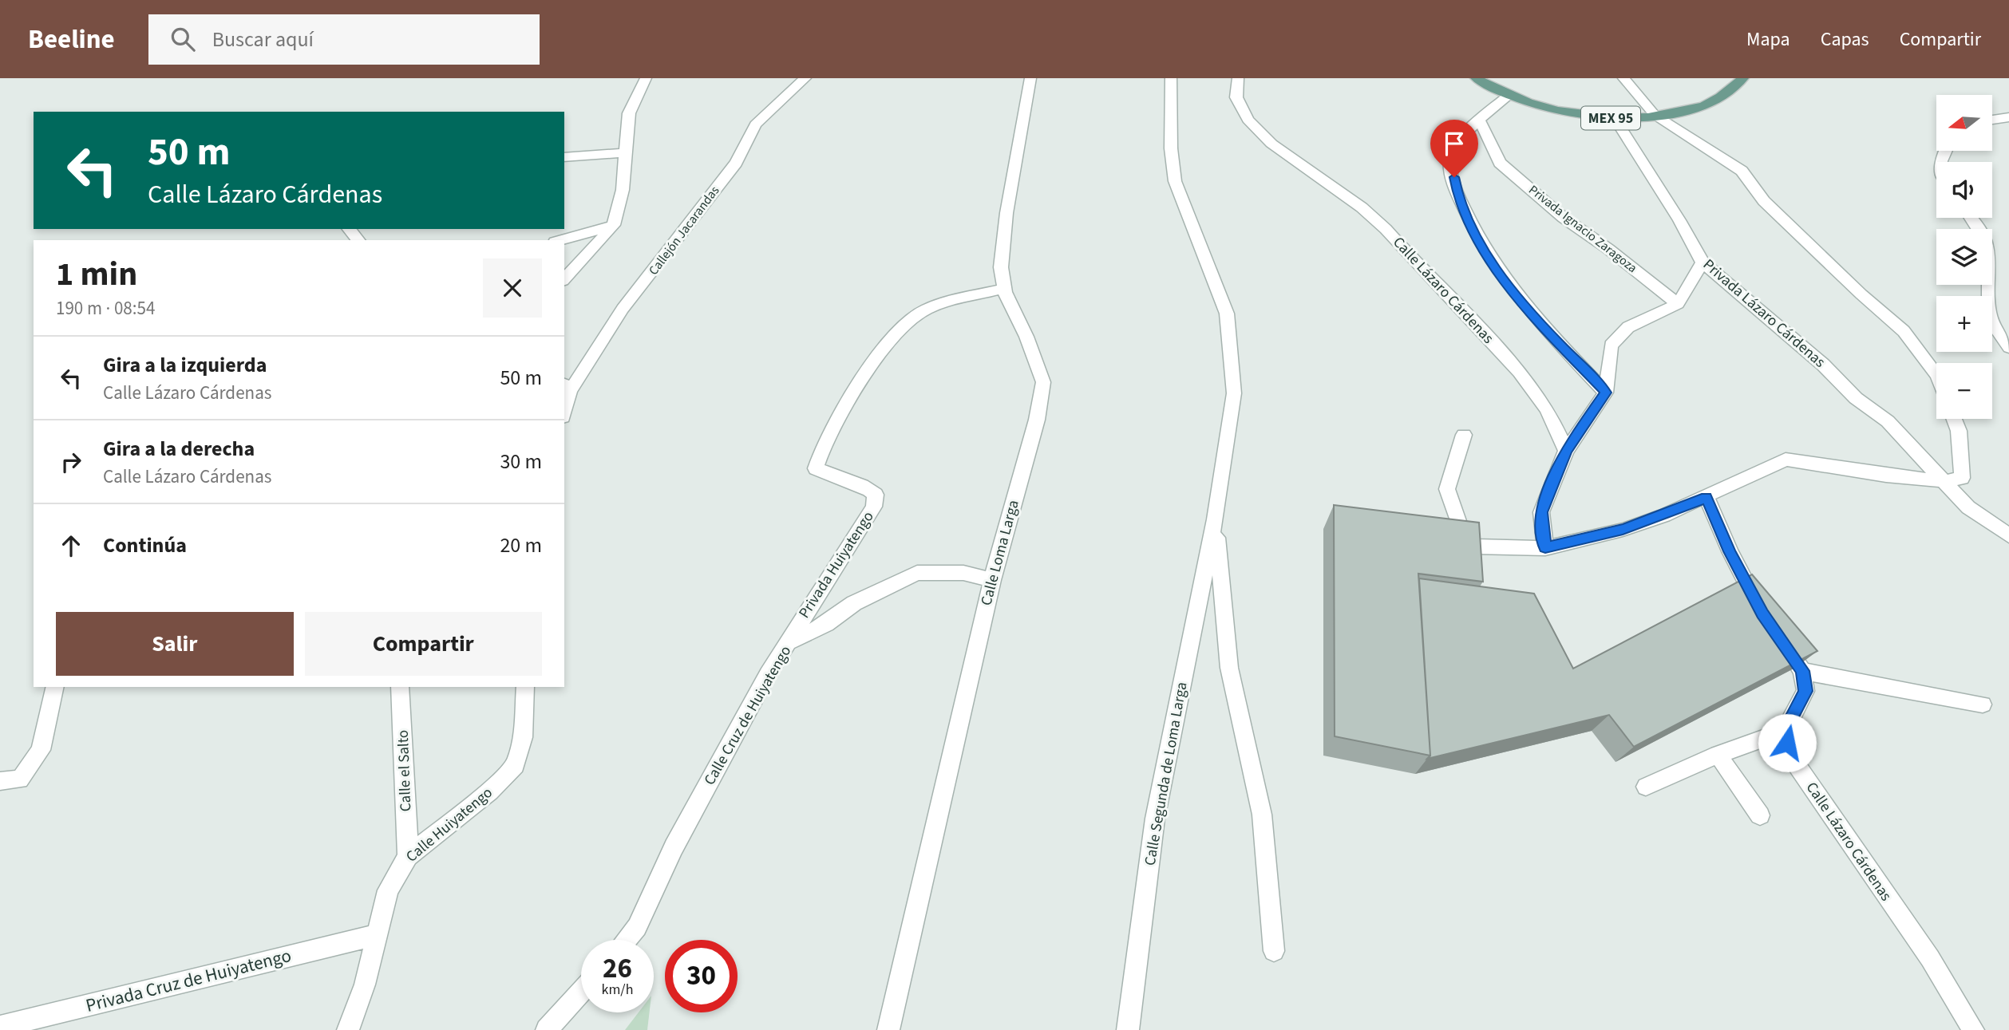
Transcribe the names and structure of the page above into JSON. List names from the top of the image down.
{
  "streets": {
    "main road": ["MEX 95"],
    "street": [
      "Privada Ignacio Zaragoza",
      "Callejón Jacarandas",
      "Calle Lázaro Cárdenas",
      "Privada Lázaro Cárdenas",
      "Calle Loma Larga",
      "Privada Huiyatengo",
      "Calle Cruz de Huiyatengo",
      "Calle el Salto",
      "Calle Segunda de Loma Larga",
      "Calle Huiyatengo",
      "Privada Cruz de Huiyatengo"
    ]
  },
  "crossings": [
    ["MEX 95", "Privada Lázaro Cárdenas"],
    ["Calle Loma Larga", "Privada Huiyatengo"],
    ["Calle Loma Larga", "Calle Cruz de Huiyatengo"],
    ["Privada Huiyatengo", "Calle Cruz de Huiyatengo"],
    ["Calle el Salto", "Calle Huiyatengo"],
    ["Calle Huiyatengo", "Privada Cruz de Huiyatengo"]
  ],
  "north": "left",
  "page": {
    "header": "Beeline",
    "search": "Buscar aquí",
    "nav": ["Mapa", "Capas", "Compartir"],
    "map_buttons": ["+", "−"],
    "turn": ["50 m", "Calle Lázaro Cárdenas"],
    "heading": ["1 min", "190 m · 08:54"],
    "list": [
      {
        "name": "Gira a la izquierda",
        "note": "Calle Lázaro Cárdenas",
        "value": "50 m"
      },
      {
        "name": "Gira a la derecha",
        "note": "Calle Lázaro Cárdenas",
        "value": "30 m"
      },
      {
        "name": "Continúa",
        "value": "20 m"
      }
    ],
    "buttons": ["Salir", "Compartir"],
    "speed": "26 km/h",
    "limit": "30"
  }
}
